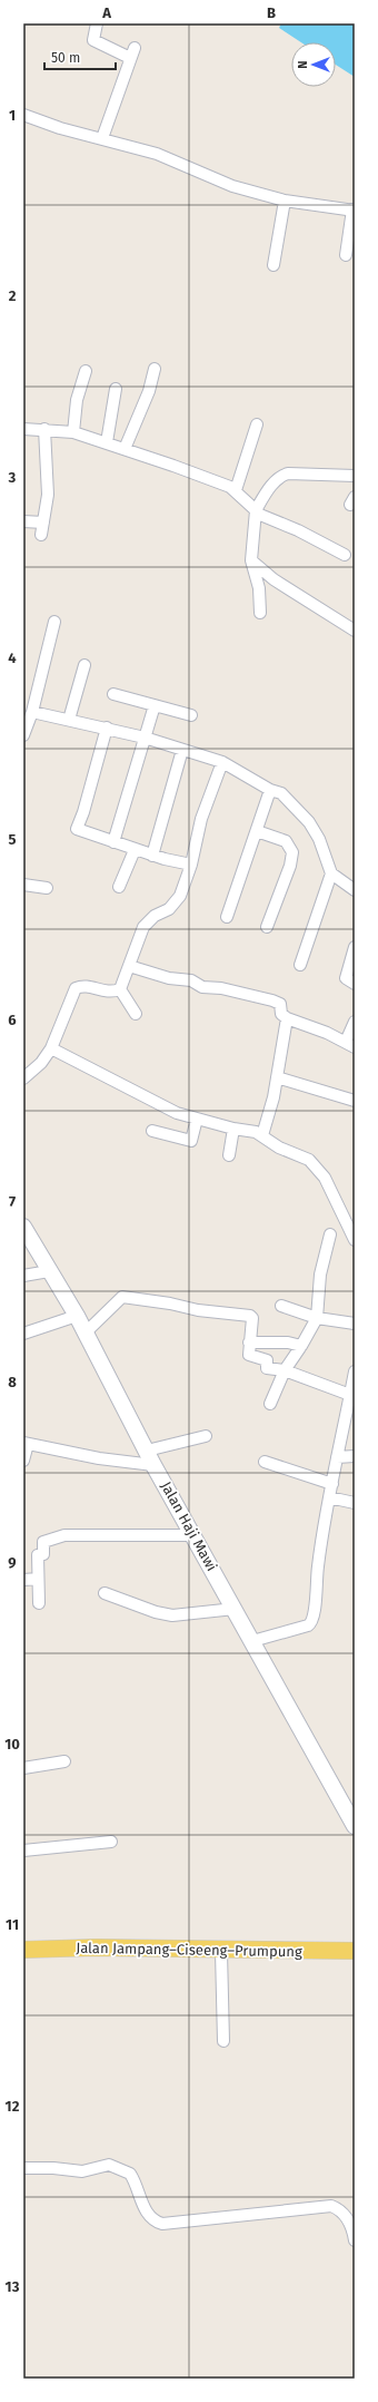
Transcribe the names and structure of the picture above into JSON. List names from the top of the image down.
{
  "streets": {
    "main road": ["Jalan Jampang–Ciseeng–Prumpung"],
    "street": ["Jalan Haji Mawi"]
  },
  "scale_bar": "50 m",
  "north": "left",
  "grid": {
    "columns": ["A", "B"],
    "rows": [
      "1",
      "2",
      "3",
      "4",
      "5",
      "6",
      "7",
      "8",
      "9",
      "10",
      "11",
      "12",
      "13"
    ]
  }
}
